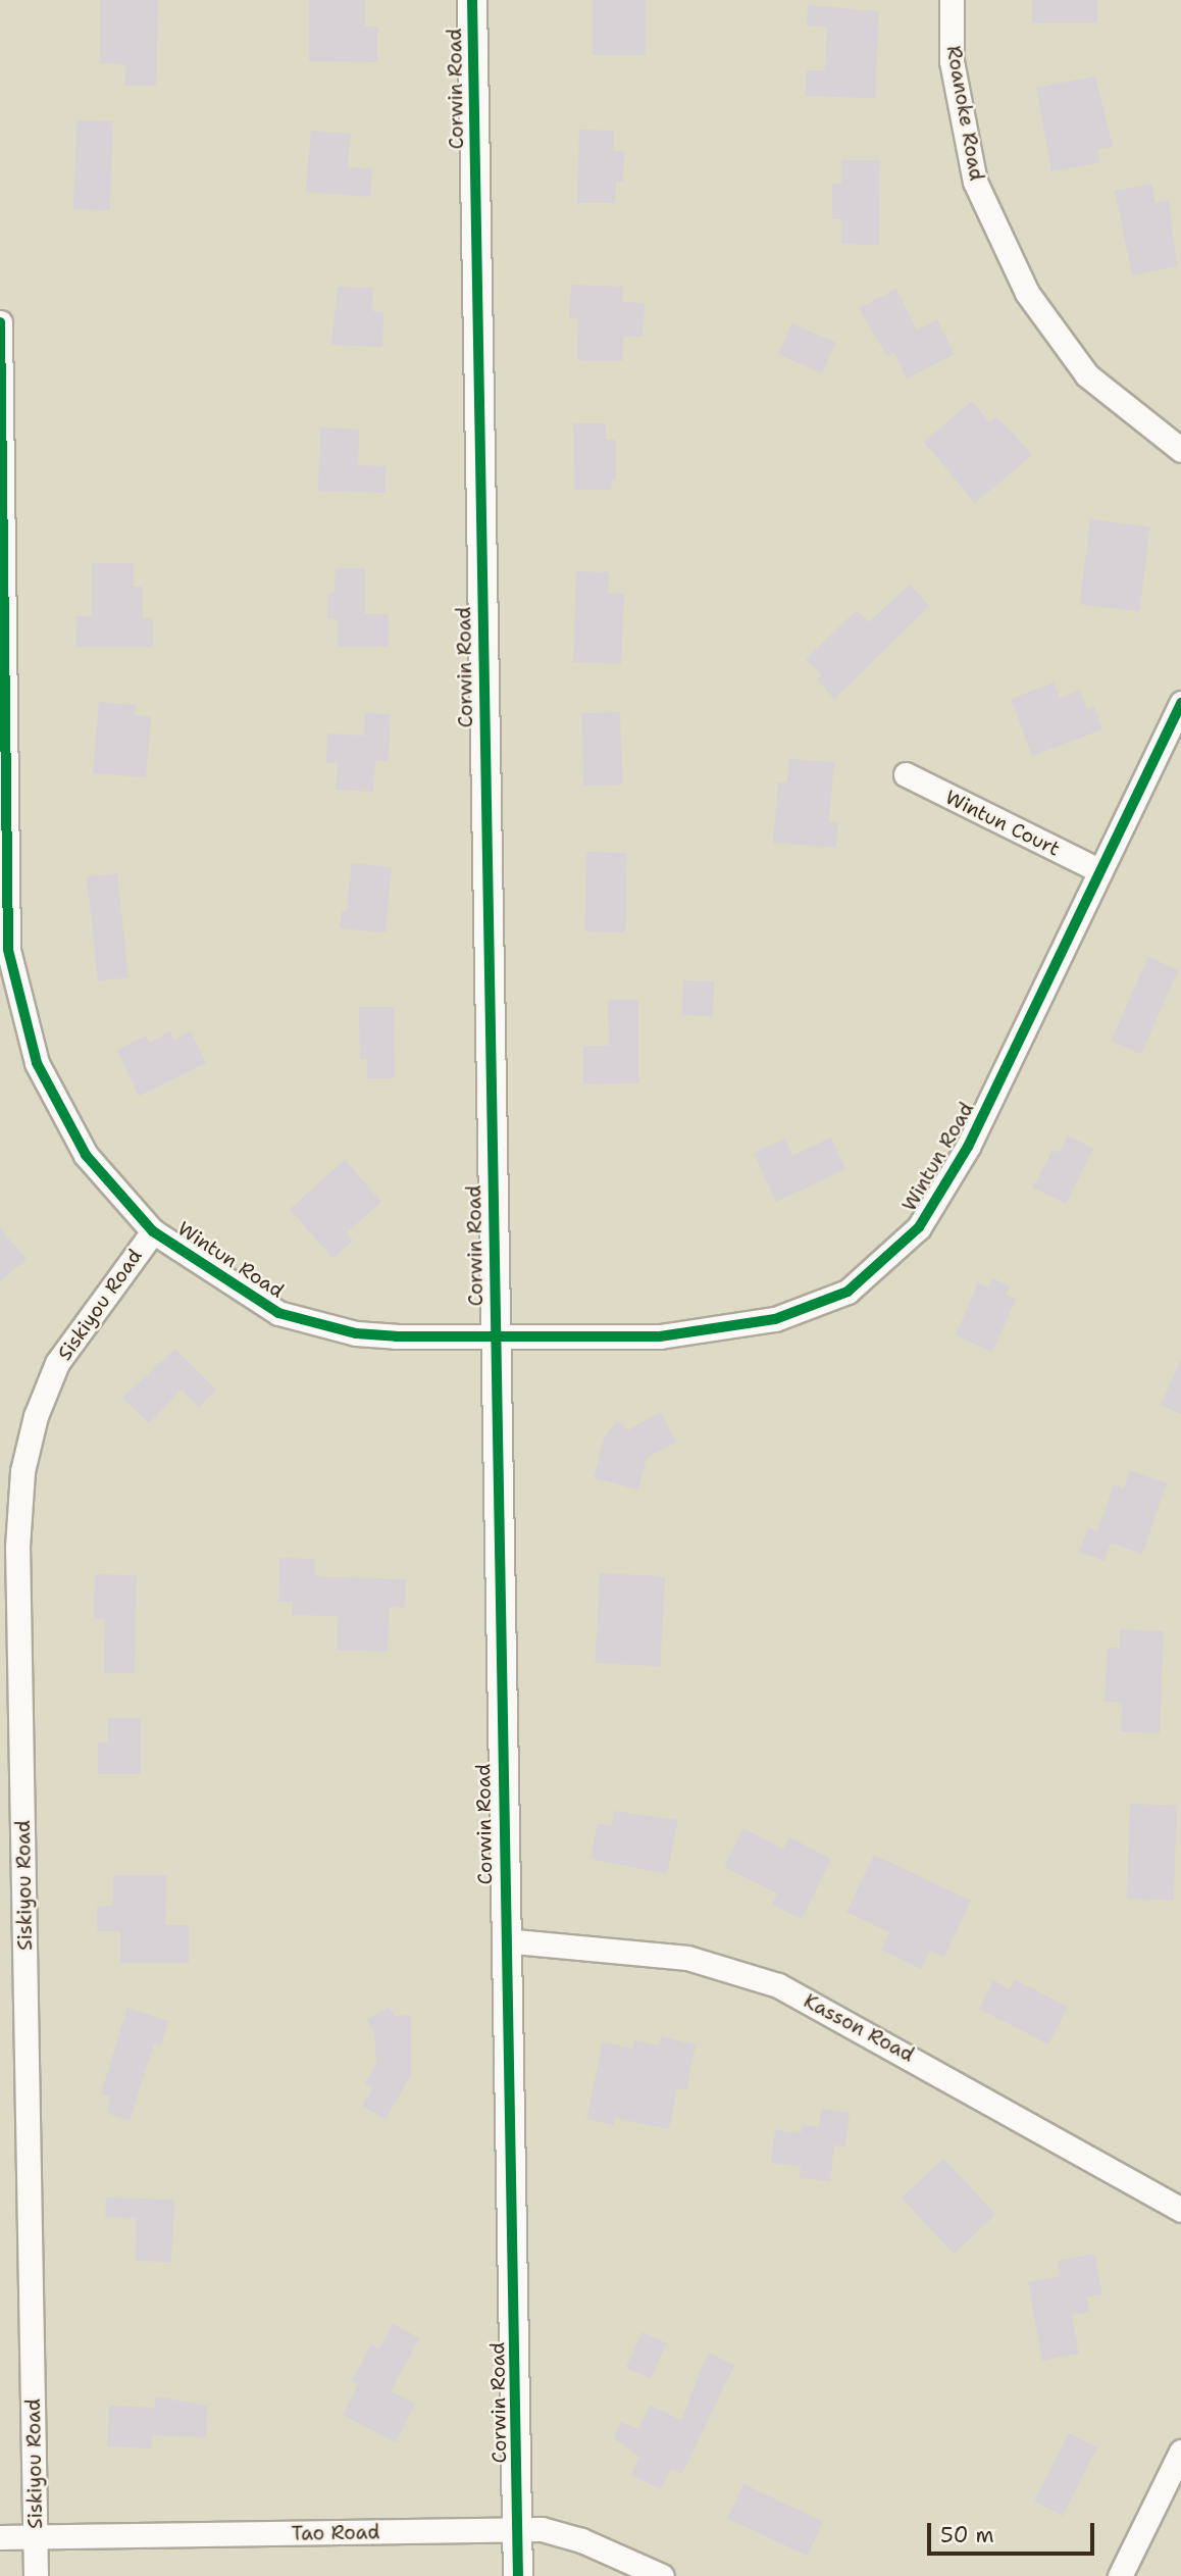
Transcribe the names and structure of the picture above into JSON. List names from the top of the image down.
{
  "streets": {
    "main road": ["Corwin Road"],
    "street": [
      "Roanoke Road",
      "Wintun Court",
      "Wintun Road",
      "Siskiyou Road",
      "Kasson Road",
      "Tao Road"
    ]
  },
  "crossings": [
    ["Corwin Road", "Wintun Road"],
    ["Corwin Road", "Kasson Road"],
    ["Corwin Road", "Tao Road"],
    ["Wintun Court", "Wintun Road"],
    ["Wintun Road", "Siskiyou Road"],
    ["Siskiyou Road", "Tao Road"]
  ],
  "scale_bar": "50 m"
}
